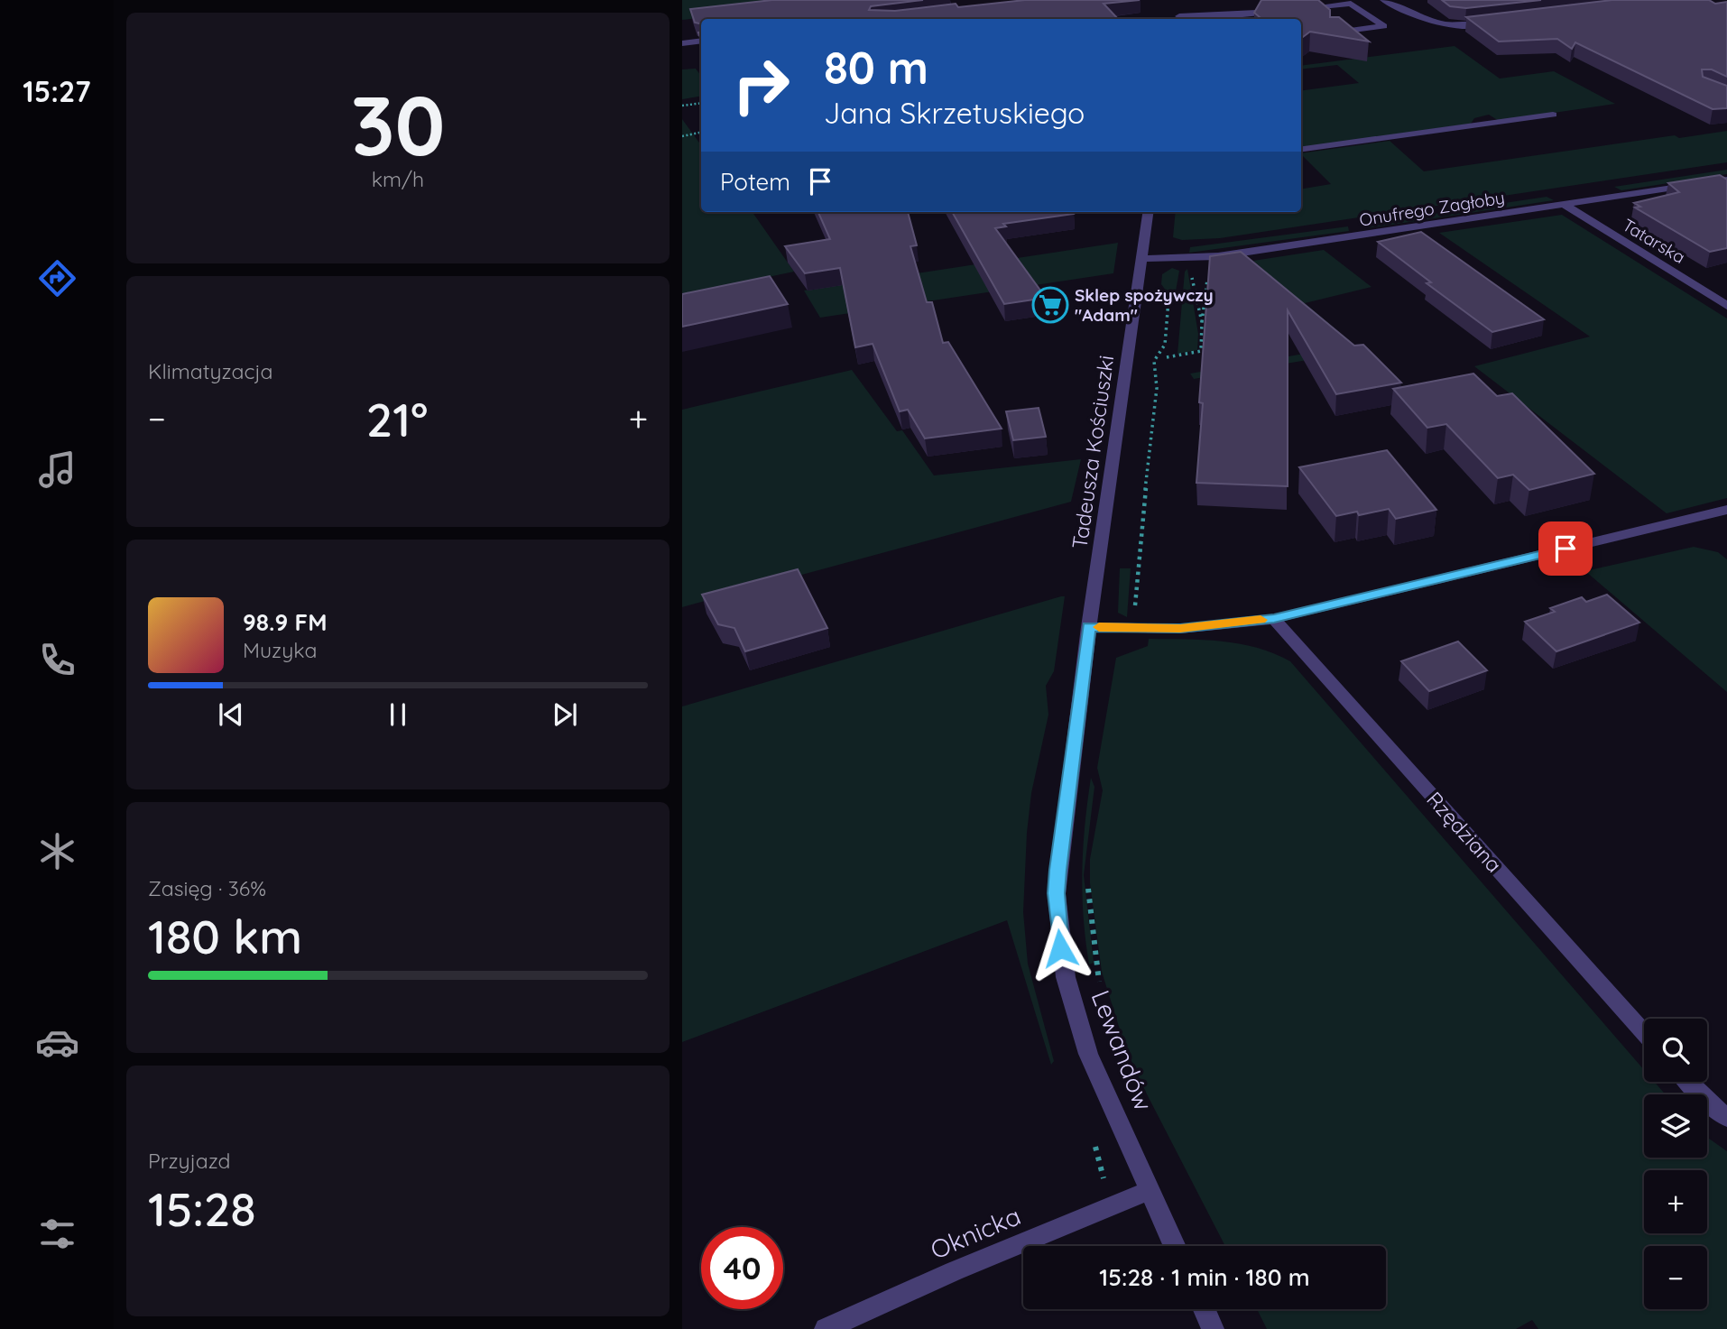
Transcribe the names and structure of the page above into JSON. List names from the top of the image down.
{
  "streets": {
    "street": [
      "Onufrego Zagłoby",
      "Tatarska",
      "Tadeusza Kościuszki",
      "Rzędziana",
      "Lewandów",
      "Oknicka"
    ]
  },
  "crossings": [
    ["Onufrego Zagłoby", "Tatarska"],
    ["Onufrego Zagłoby", "Tadeusza Kościuszki"],
    ["Tadeusza Kościuszki", "Lewandów"],
    ["Lewandów", "Oknicka"]
  ],
  "places": {
    "supermarket": ["Sklep spożywczy \"Adam\""]
  },
  "page": {
    "tabs": "15:27",
    "tile": [
      ["30", "km/h"],
      "Klimatyzacja",
      ["Zasięg · 36%", "180 km"],
      ["Przyjazd", "15:28"]
    ],
    "turn": ["80 m", "Jana Skrzetuskiego"],
    "then": "Potem",
    "heat": ["−", "21°", "+"],
    "song": ["98.9 FM", "Muzyka"],
    "map_buttons": ["+", "−"],
    "limit": "40",
    "trip": "15:28 · 1 min · 180 m"
  }
}
